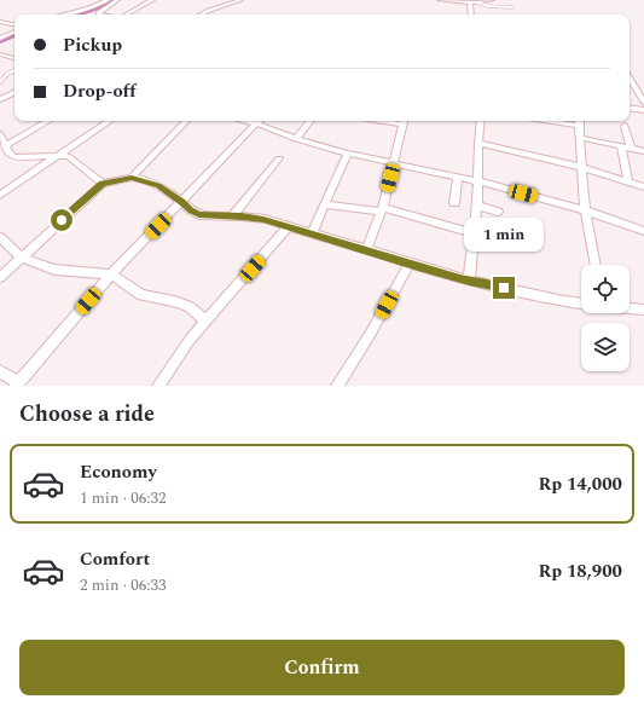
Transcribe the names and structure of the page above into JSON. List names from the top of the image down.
{
  "page": {
    "banner": ["Pickup", "Drop-off"],
    "bubble": "1 min",
    "heading": "Choose a ride",
    "list": [
      {
        "name": "Economy",
        "note": "1 min · 06:32",
        "value": "Rp 14,000"
      },
      {
        "name": "Comfort",
        "note": "2 min · 06:33",
        "value": "Rp 18,900"
      }
    ],
    "buttons": "Confirm"
  }
}
